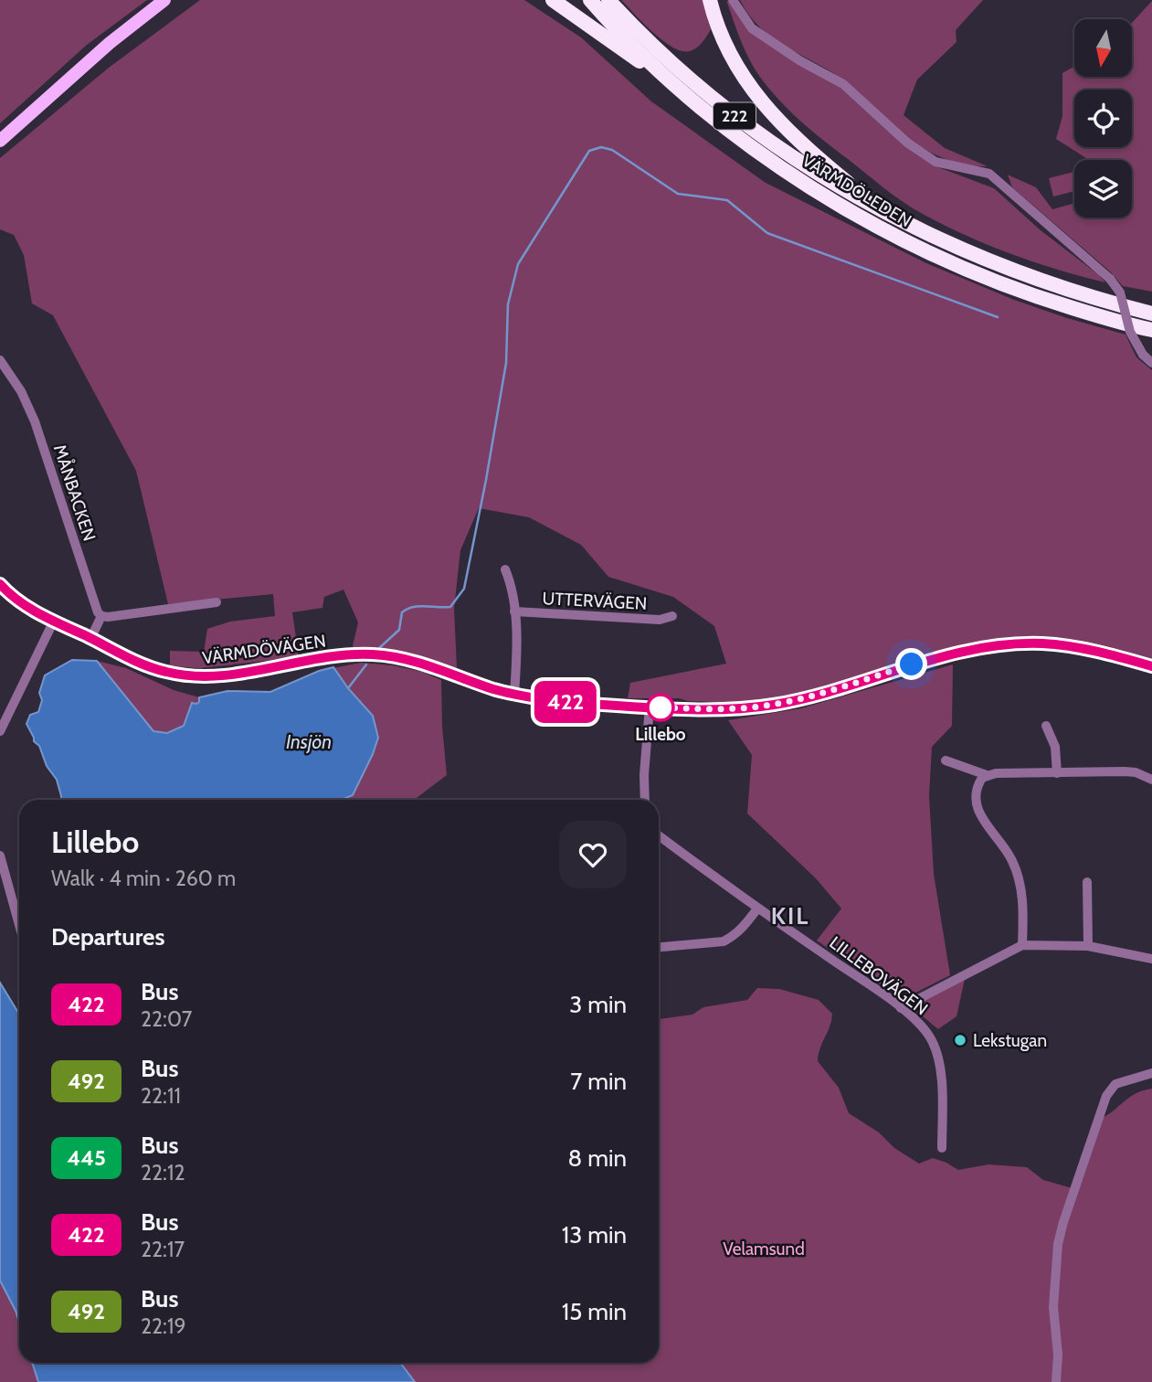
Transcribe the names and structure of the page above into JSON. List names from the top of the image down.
{
  "streets": {
    "highway": ["222", "VÄRMDÖLEDEN"],
    "main road": ["VÄRMDÖVÄGEN"],
    "street": ["MÅNBACKEN", "UTTERVÄGEN", "LILLEBOVÄGEN"]
  },
  "districts": ["KIL"],
  "water": ["Insjön"],
  "parks": ["Velamsund"],
  "places": ["Lillebo", "Lekstugan"],
  "lines": ["bus line 422"],
  "north": "bottom",
  "page": {
    "on_map": "422",
    "heading": [
      ["Lillebo", "Walk · 4 min · 260 m"],
      "Departures"
    ],
    "list": [
      {
        "mark": "422",
        "name": "Bus",
        "note": "22:07",
        "value": "3 min"
      },
      {
        "mark": "492",
        "name": "Bus",
        "note": "22:11",
        "value": "7 min"
      },
      {
        "mark": "445",
        "name": "Bus",
        "note": "22:12",
        "value": "8 min"
      },
      {
        "mark": "422",
        "name": "Bus",
        "note": "22:17",
        "value": "13 min"
      },
      {
        "mark": "492",
        "name": "Bus",
        "note": "22:19",
        "value": "15 min"
      }
    ]
  }
}
